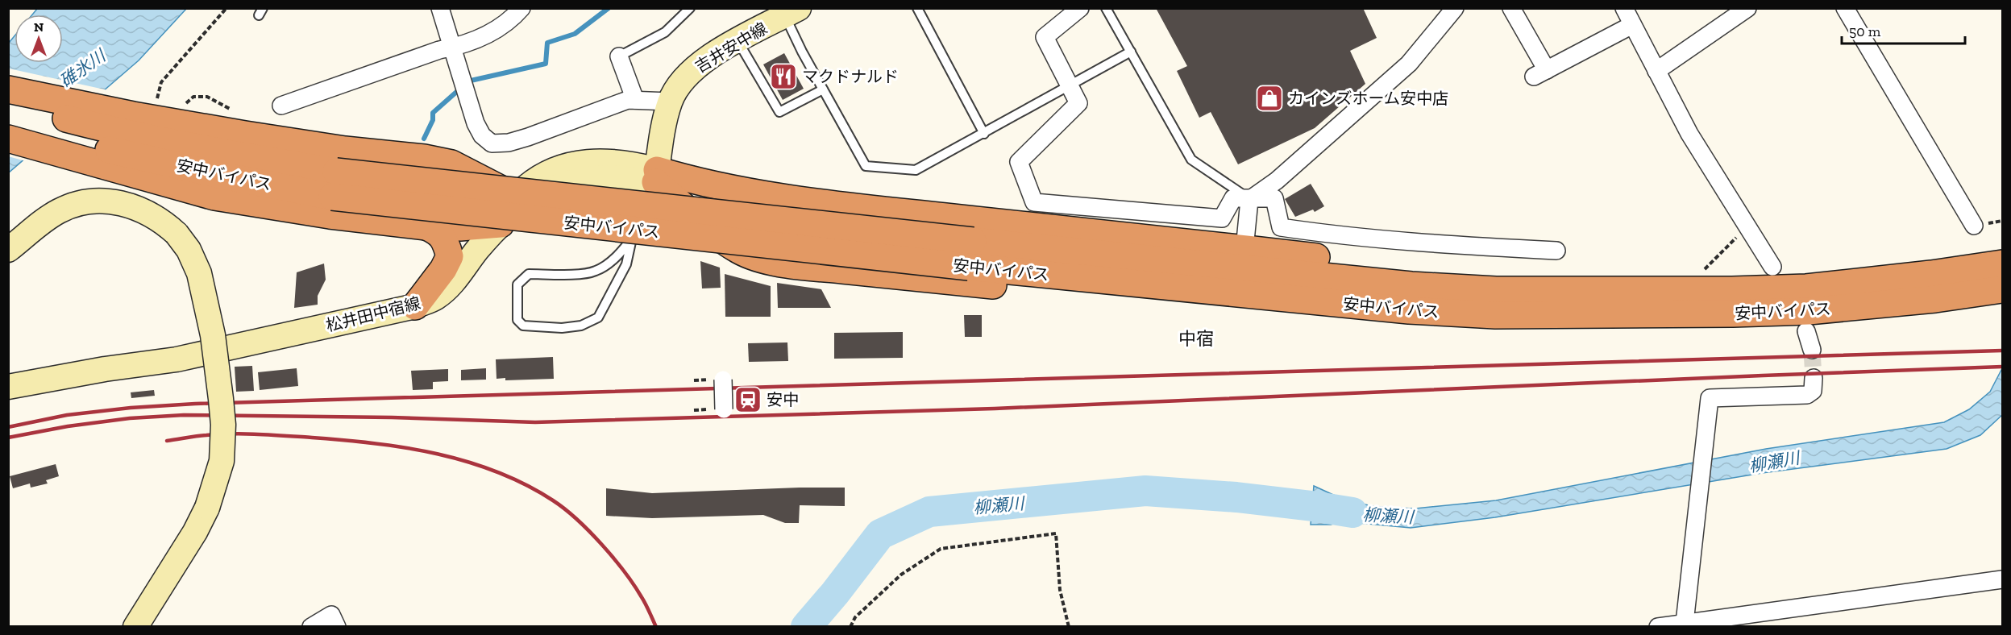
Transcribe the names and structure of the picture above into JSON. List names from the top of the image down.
{
  "streets": {
    "highway": ["安中バイパス"],
    "main road": ["吉井安中線", "松井田中宿線"]
  },
  "crossings": [
    ["吉井安中線", "松井田中宿線"]
  ],
  "districts": ["中宿"],
  "water": ["碓氷川", "柳瀬川"],
  "places": {
    "restaurant": ["マクドナルド"],
    "shop": ["カインズホーム安中店"],
    "station": ["安中"]
  },
  "scale_bar": "50 m",
  "north": "top"
}
